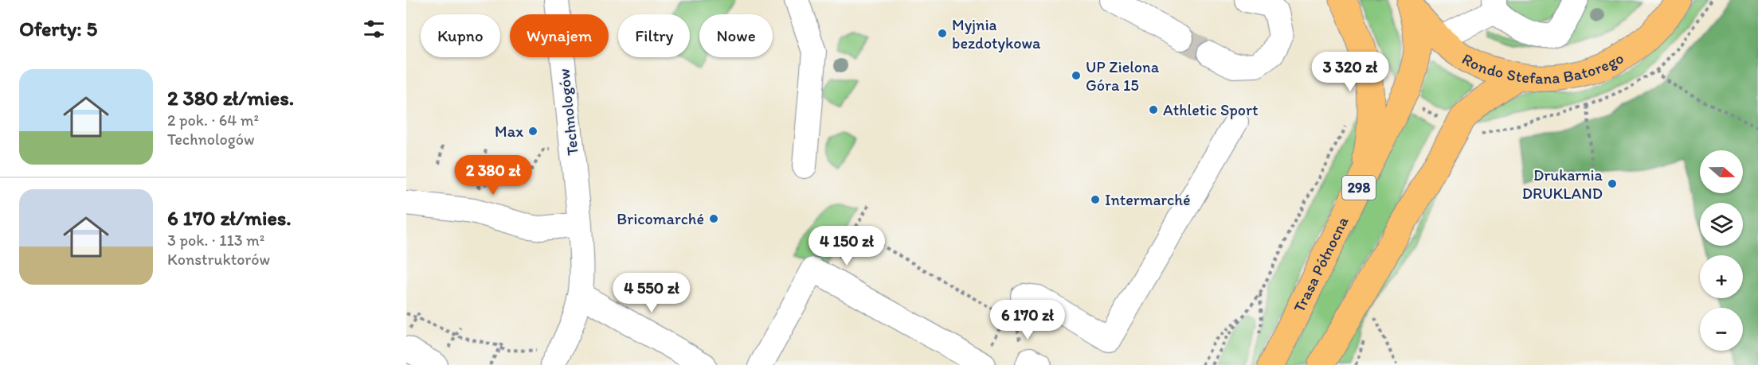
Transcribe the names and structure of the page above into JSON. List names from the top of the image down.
{
  "streets": {
    "main road": ["Rondo Stefana Batorego", "298", "Trasa Północna"],
    "street": ["Technologów"]
  },
  "crossings": [
    ["Rondo Stefana Batorego", "Trasa Północna"]
  ],
  "places": [
    "Myjnia bezdotykowa",
    "UP Zielona Góra 15",
    "Athletic Sport",
    "Max",
    "Drukarnia DRUKLAND",
    "Intermarché",
    "Bricomarché"
  ],
  "north": "right",
  "page": {
    "heading": "Oferty: 5",
    "chip": [
      "Kupno",
      "Wynajem",
      "Filtry",
      "Nowe"
    ],
    "price": [
      "3 320 zł",
      "2 380 zł",
      "4 150 zł",
      "4 550 zł",
      "6 170 zł"
    ],
    "list": [
      {
        "name": "2 380 zł/mies.",
        "note": "2 pok. · 64 m² · Technologów"
      },
      {
        "name": "6 170 zł/mies.",
        "note": "3 pok. · 113 m² · Konstruktorów"
      }
    ],
    "map_buttons": ["+", "−"]
  }
}
